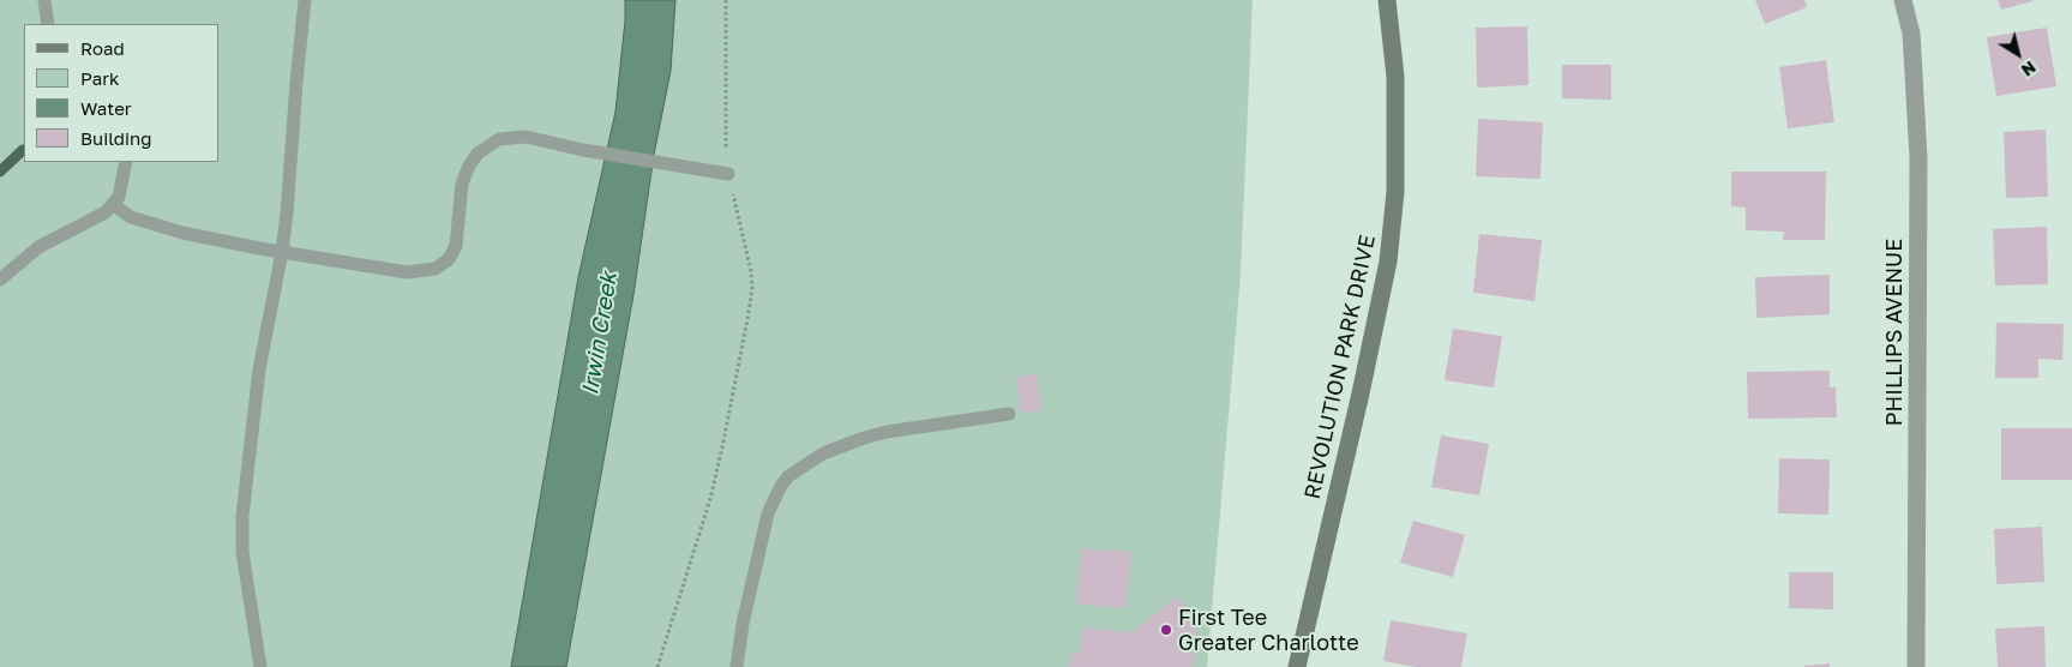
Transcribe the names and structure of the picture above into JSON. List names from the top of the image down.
{
  "streets": {
    "street": ["PHILLIPS AVENUE", "REVOLUTION PARK DRIVE"]
  },
  "water": ["Irwin Creek"],
  "places": ["First Tee Greater Charlotte"],
  "legend": [
    "Road",
    "Park",
    "Water",
    "Building"
  ],
  "north": "bottom right"
}
